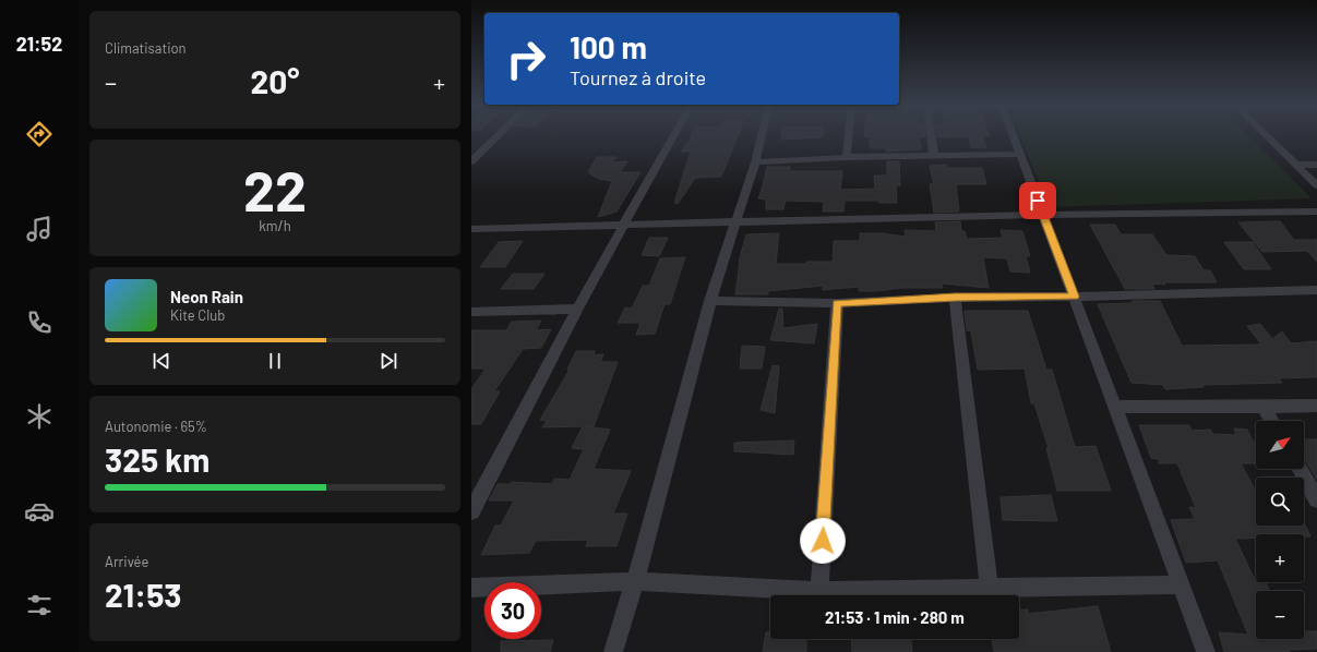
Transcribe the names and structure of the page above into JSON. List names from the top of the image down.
{
  "north": "top right",
  "page": {
    "tabs": "21:52",
    "tile": [
      "Climatisation",
      ["22", "km/h"],
      ["Autonomie · 65%", "325 km"],
      ["Arrivée", "21:53"]
    ],
    "turn": ["100 m", "Tournez à droite"],
    "heat": ["−", "20°", "+"],
    "song": ["Neon Rain", "Kite Club"],
    "map_buttons": ["+", "−"],
    "limit": "30",
    "trip": "21:53 · 1 min · 280 m"
  }
}
